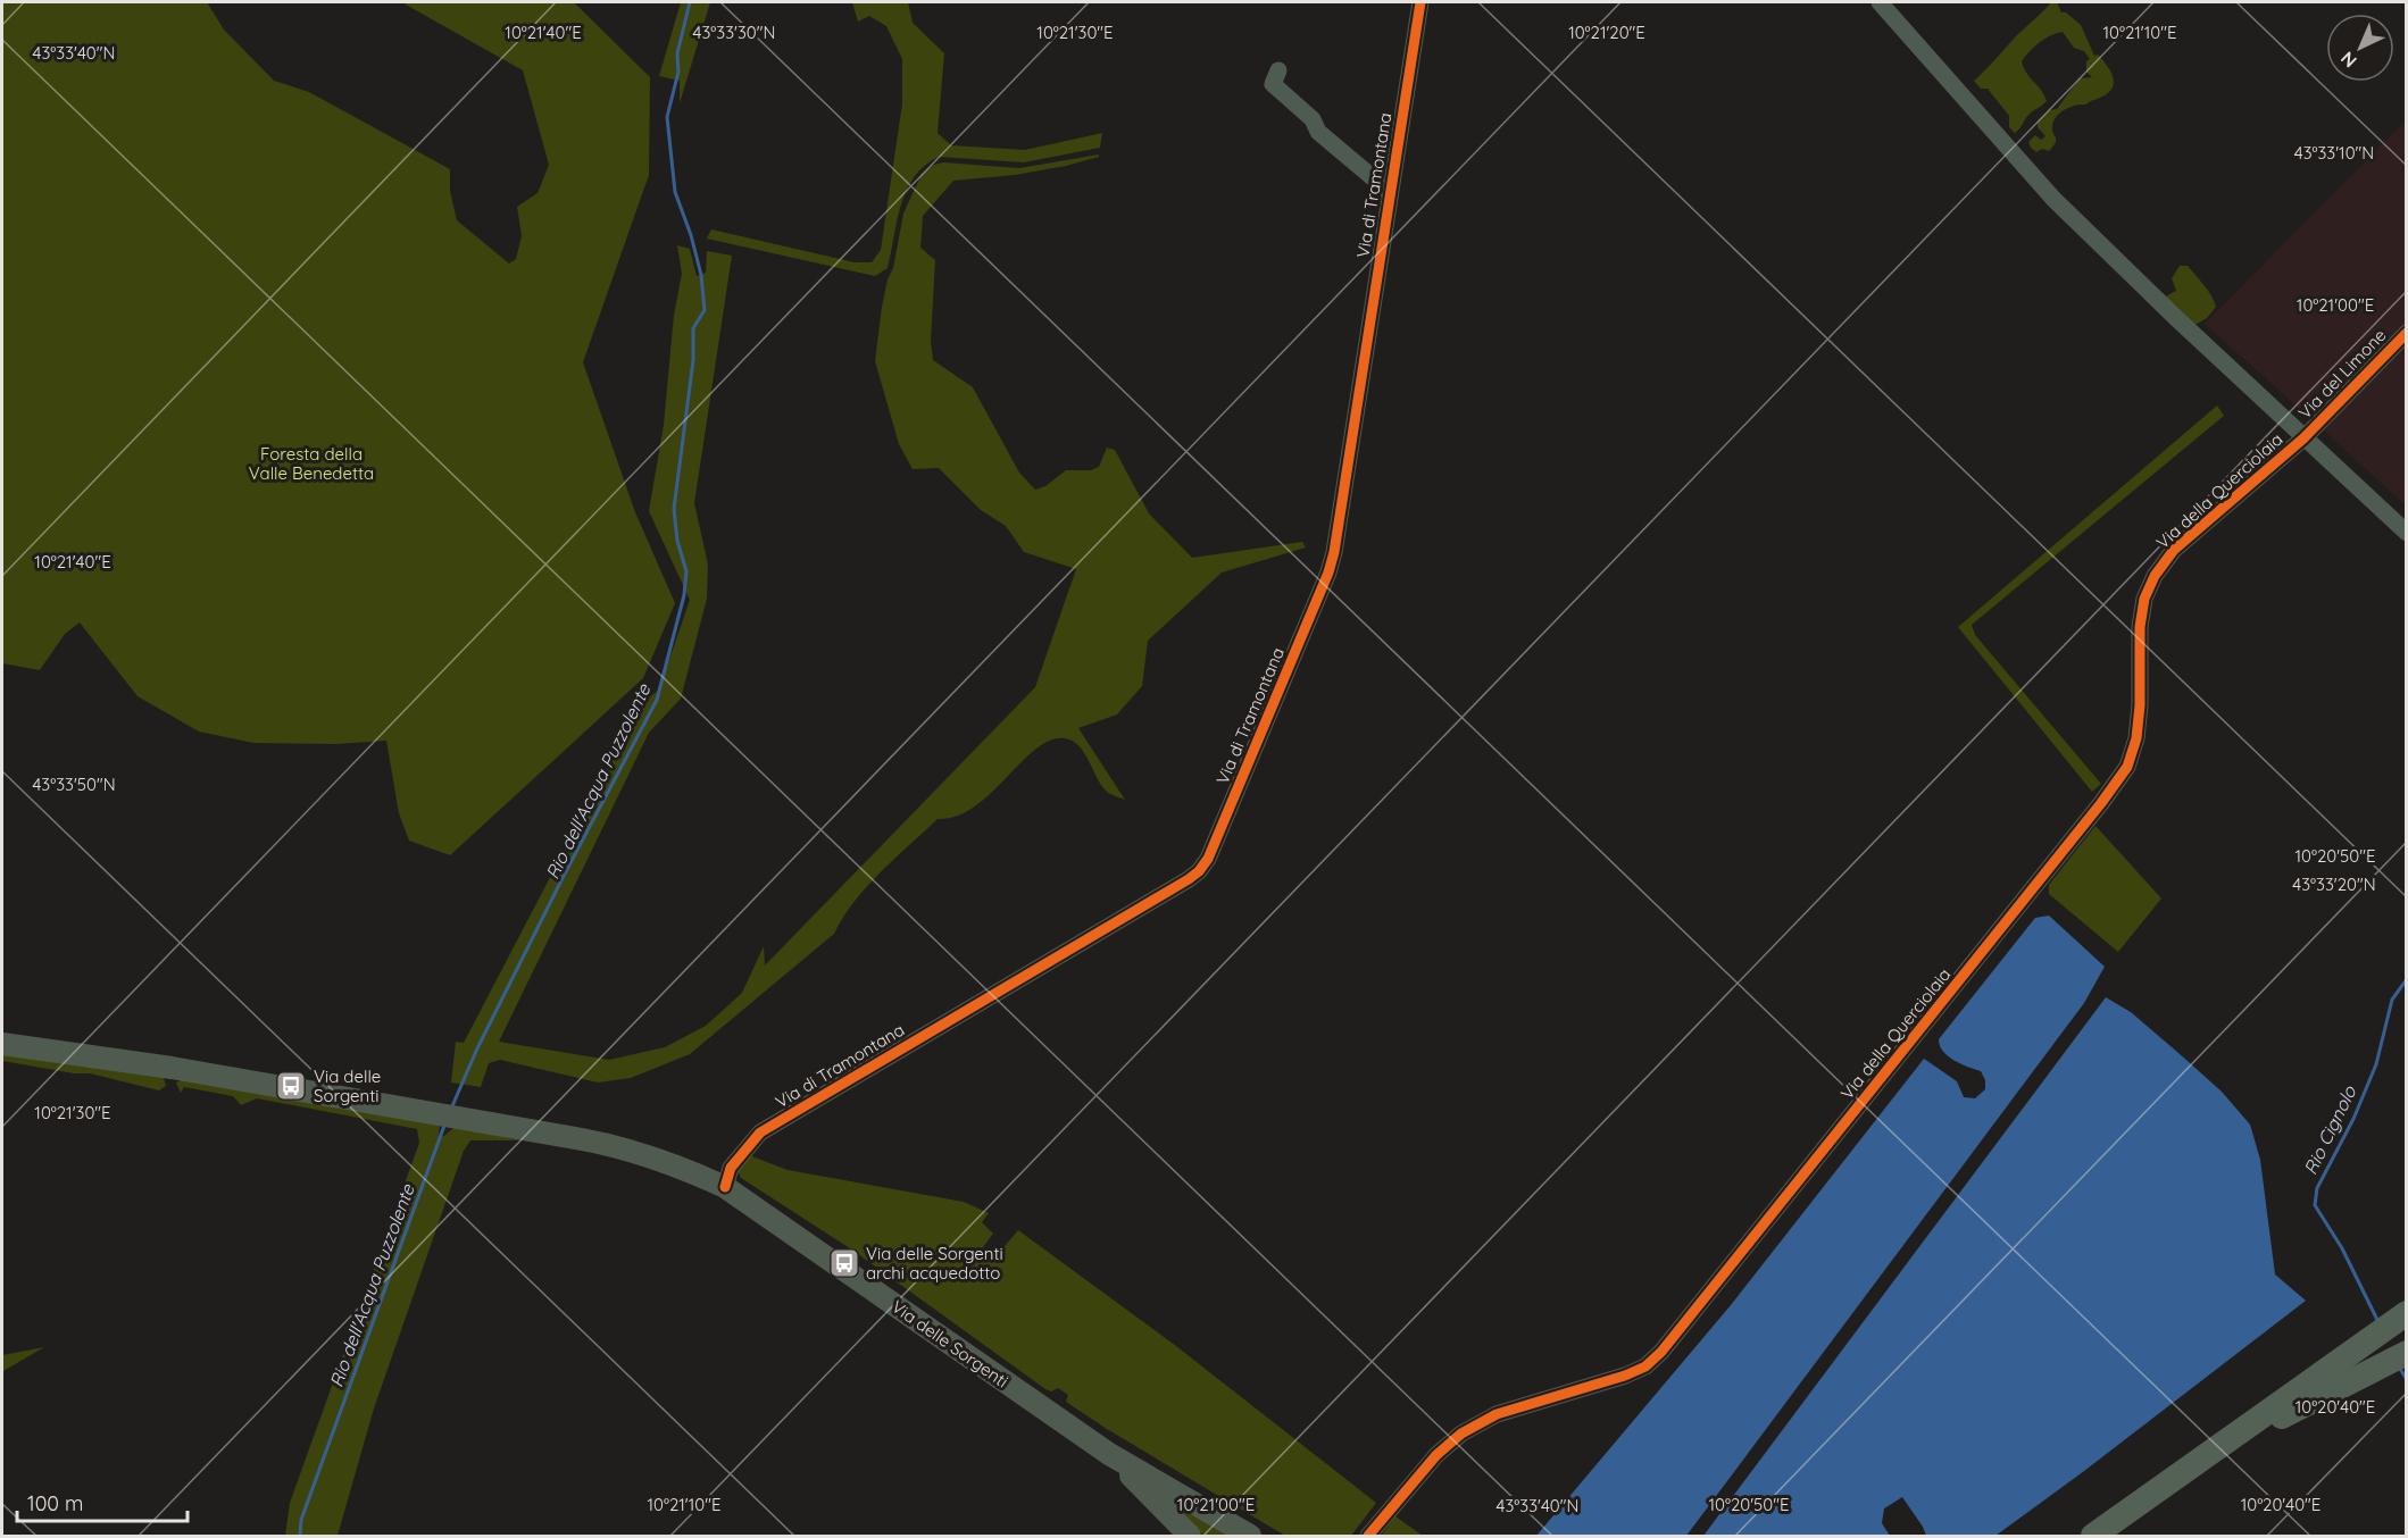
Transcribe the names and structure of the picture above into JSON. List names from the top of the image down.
{
  "streets": {
    "main road": ["Via delle Sorgenti"],
    "street": ["Via di Tramontana", "Via del Limone", "Via della Querciolaia"]
  },
  "crossings": [
    ["Via di Tramontana", "Via delle Sorgenti"],
    ["Via del Limone", "Via della Querciolaia"]
  ],
  "water": ["Rio dell'Acqua Puzzolente", "Rio Cignolo"],
  "parks": ["Foresta della Valle Benedetta"],
  "places": {
    "bus stop": ["Via delle Sorgenti", "Via delle Sorgenti archi acquedotto"]
  },
  "scale_bar": "100 m",
  "north": "bottom left",
  "coordinates": [
    "43°33'30\"N",
    "10°21'30\"E",
    "10°21'40\"E",
    "10°21'20\"E",
    "10°21'10\"E",
    "43°33'40\"N",
    "43°33'10\"N",
    "10°21'00\"E",
    "43°33'50\"N",
    "10°20'50\"E",
    "43°33'20\"N",
    "10°20'40\"E"
  ]
}
